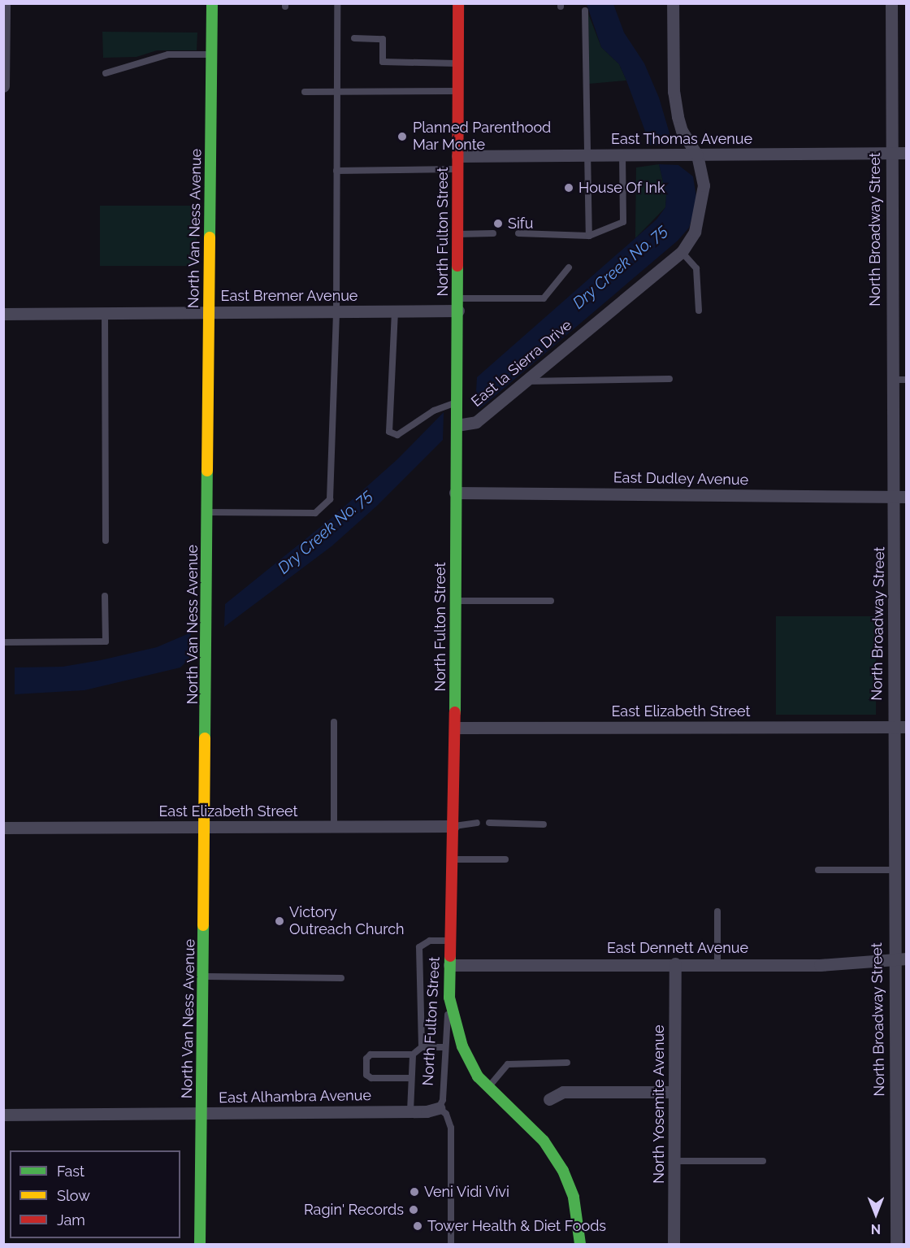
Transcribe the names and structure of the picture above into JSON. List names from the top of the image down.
{
  "streets": {
    "main road": ["North Van Ness Avenue", "North Fulton Street"],
    "street": [
      "East Thomas Avenue",
      "North Broadway Street",
      "East Bremer Avenue",
      "East la Sierra Drive",
      "East Dudley Avenue",
      "East Elizabeth Street",
      "East Dennett Avenue",
      "East Alhambra Avenue",
      "North Yosemite Avenue"
    ]
  },
  "crossings": [
    ["East Thomas Avenue", "North Broadway Street"],
    ["East Thomas Avenue", "North Fulton Street"],
    ["East Thomas Avenue", "East la Sierra Drive"],
    ["North Van Ness Avenue", "East Bremer Avenue"],
    ["North Van Ness Avenue", "East Elizabeth Street"],
    ["North Van Ness Avenue", "East Alhambra Avenue"],
    ["North Broadway Street", "East Dudley Avenue"],
    ["North Broadway Street", "East Elizabeth Street"],
    ["North Broadway Street", "East Dennett Avenue"],
    ["North Fulton Street", "East Bremer Avenue"],
    ["North Fulton Street", "East la Sierra Drive"],
    ["North Fulton Street", "East Dudley Avenue"],
    ["North Fulton Street", "East Elizabeth Street"],
    ["North Fulton Street", "East Dennett Avenue"],
    ["North Fulton Street", "East Alhambra Avenue"],
    ["East Dennett Avenue", "North Yosemite Avenue"]
  ],
  "water": ["Dry Creek No. 75"],
  "places": [
    "Planned Parenthood Mar Monte",
    "House Of Ink",
    "Sifu",
    "Victory Outreach Church",
    "Veni Vidi Vivi",
    "Ragin' Records",
    "Tower Health & Diet Foods"
  ],
  "legend": ["Fast", "Slow", "Jam"],
  "north": "bottom"
}
